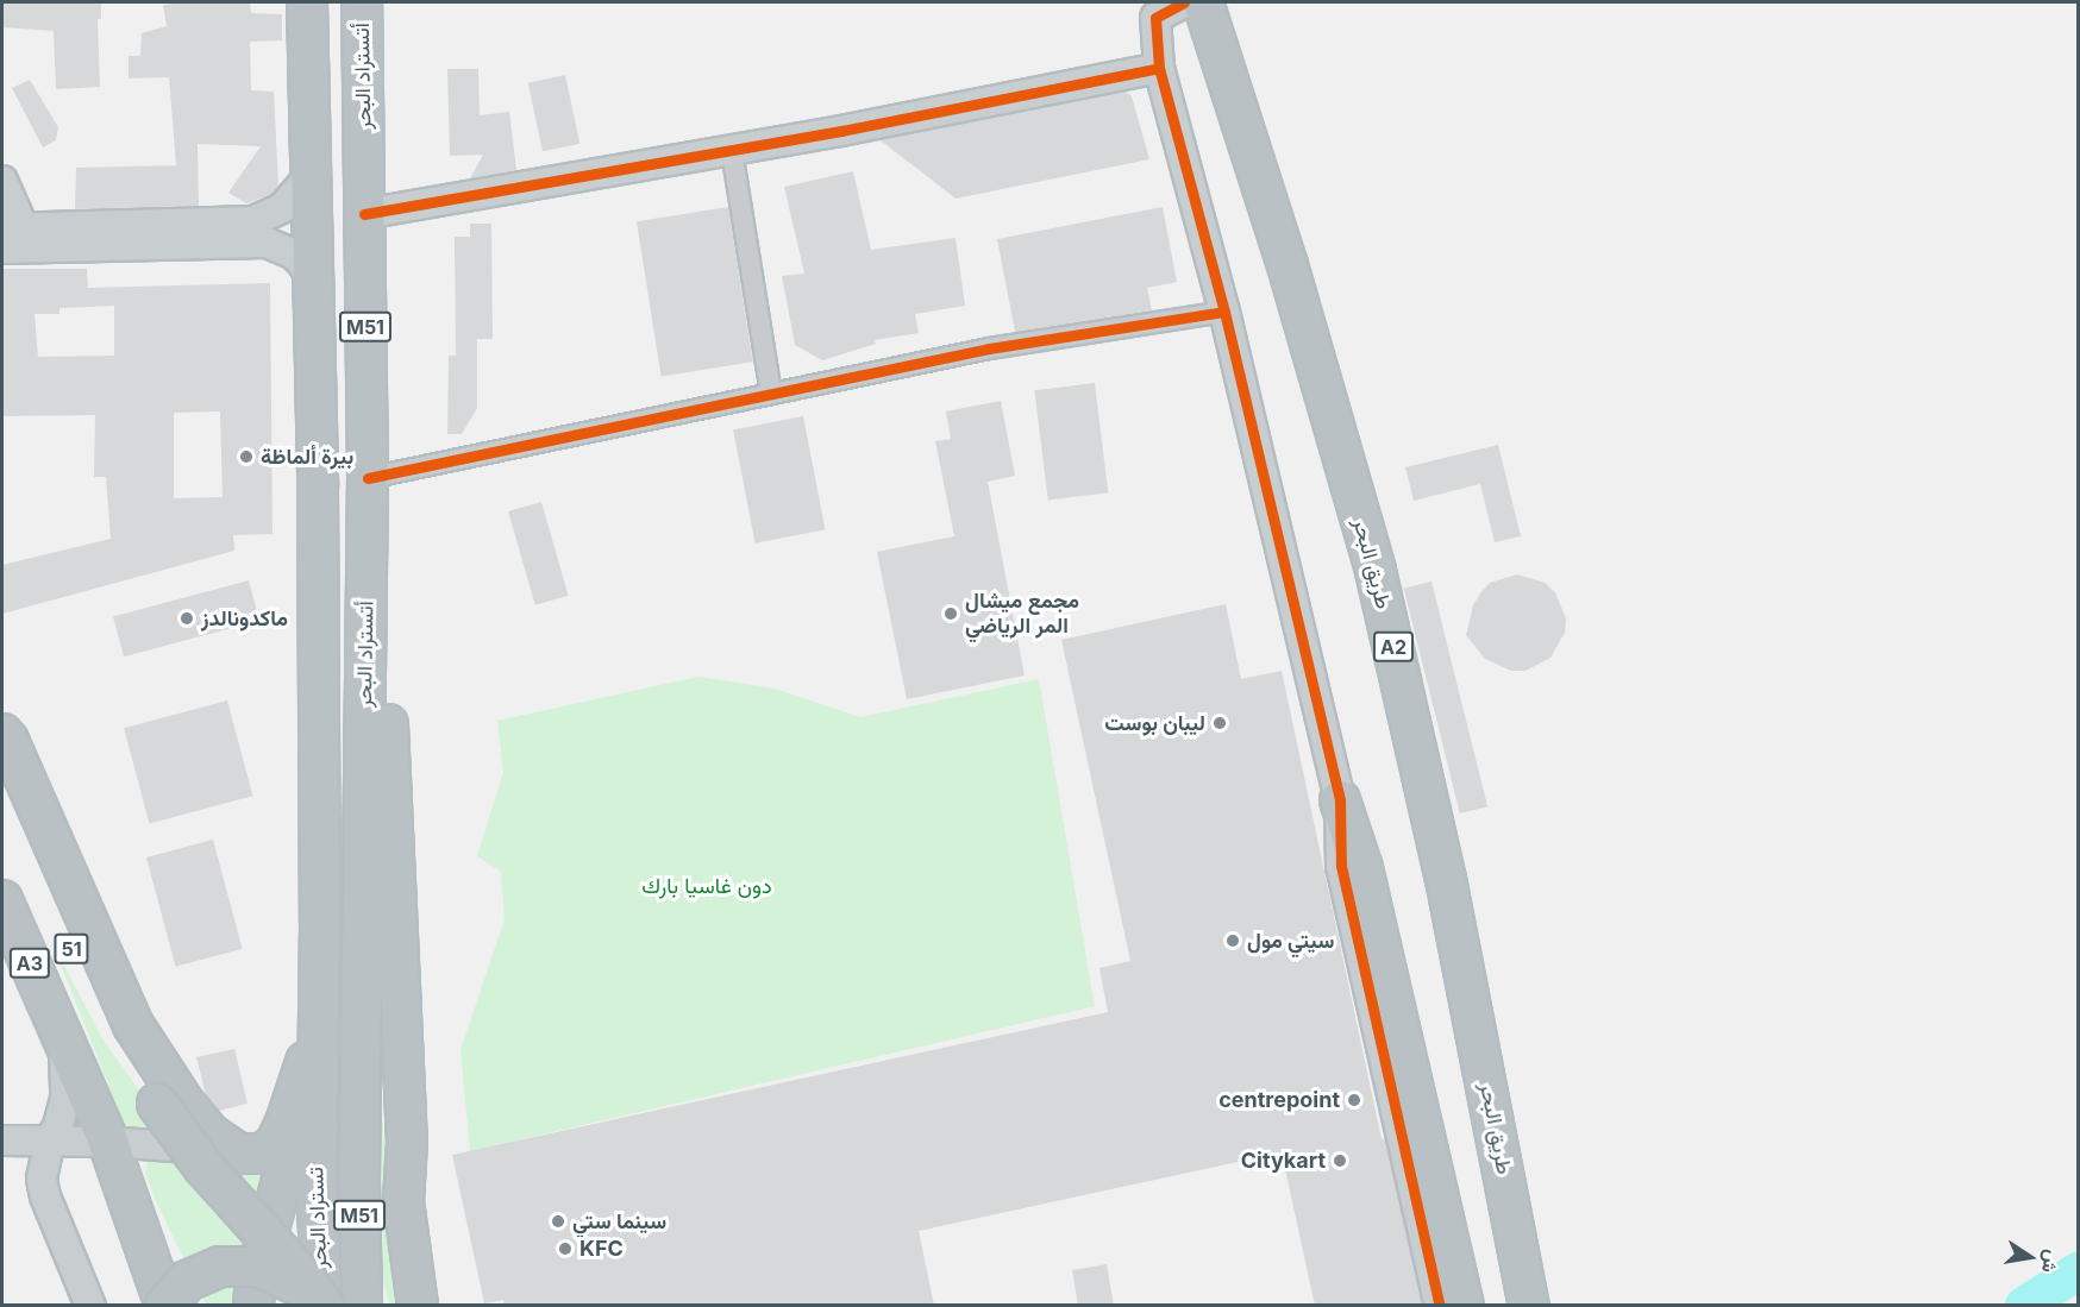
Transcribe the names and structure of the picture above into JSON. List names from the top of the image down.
{
  "streets": {
    "highway": [
      "أتستراد البحر",
      "M51",
      "طريق البحر",
      "A2",
      "51",
      "A3",
      "تستراد البحر"
    ]
  },
  "crossings": [
    ["M51", "تستراد البحر"],
    ["51", "تستراد البحر"]
  ],
  "parks": ["دون غاسيا بارك"],
  "places": [
    "بيرة ألماظة",
    "مجمع ميشال المر الرياضي",
    "ماكدونالدز",
    "ليبان بوست",
    "سيتي مول",
    "centrepoint",
    "Citykart",
    "سينما ستي",
    "KFC"
  ],
  "north": "right"
}
